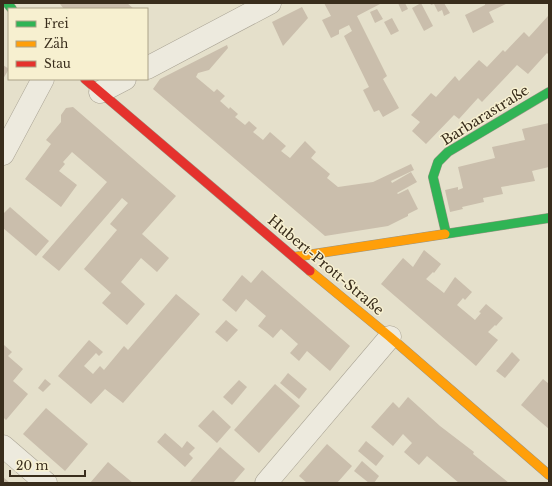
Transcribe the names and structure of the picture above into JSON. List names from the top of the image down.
{
  "streets": {
    "street": ["Barbarastraße", "Hubert-Prott-Straße"]
  },
  "legend": ["Frei", "Zäh", "Stau"],
  "scale_bar": "20 m"
}
